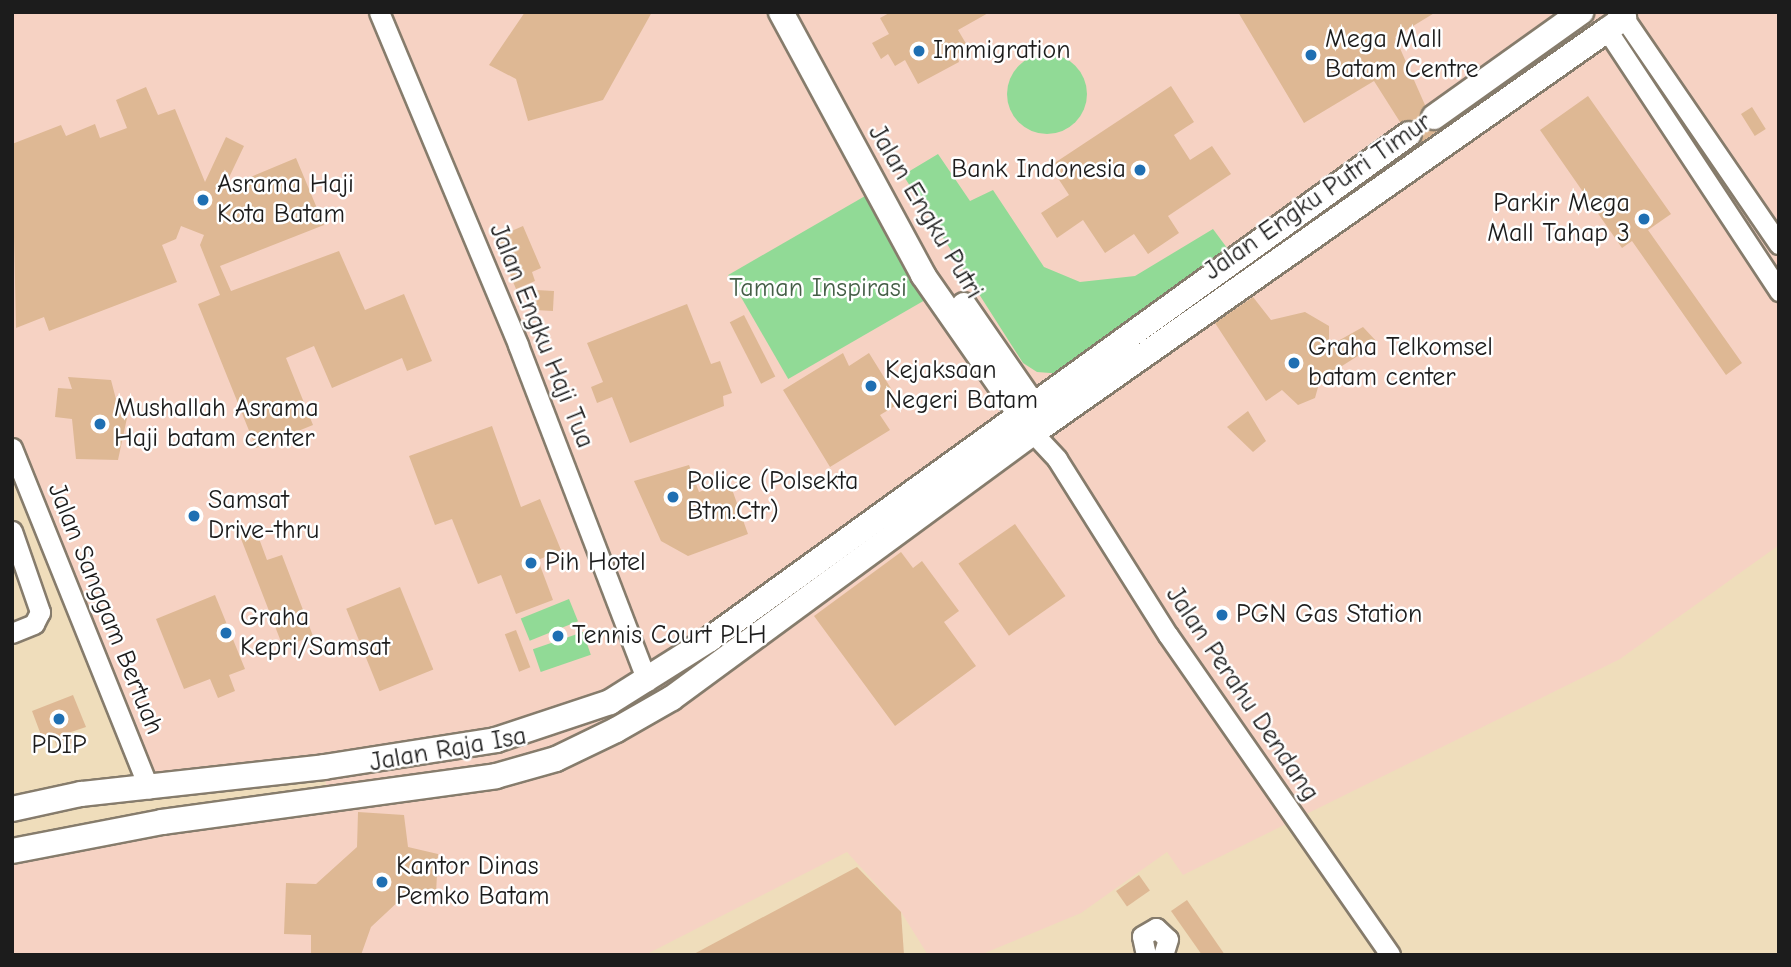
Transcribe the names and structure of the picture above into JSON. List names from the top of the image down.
{
  "streets": {
    "main road": ["Jalan Engku Putri Timur", "Jalan Engku Putri", "Jalan Raja Isa"],
    "street": ["Jalan Engku Haji Tua", "Jalan Sanggam Bertuah", "Jalan Perahu Dendang"]
  },
  "crossings": [
    ["Jalan Engku Putri Timur", "Jalan Engku Putri"],
    ["Jalan Engku Putri Timur", "Jalan Perahu Dendang"],
    ["Jalan Engku Putri Timur", "Jalan Raja Isa"],
    ["Jalan Engku Putri", "Jalan Perahu Dendang"],
    ["Jalan Engku Putri", "Jalan Raja Isa"],
    ["Jalan Engku Haji Tua", "Jalan Raja Isa"],
    ["Jalan Sanggam Bertuah", "Jalan Raja Isa"],
    ["Jalan Perahu Dendang", "Jalan Raja Isa"]
  ],
  "parks": ["Taman Inspirasi"],
  "places": [
    "Immigration",
    "Mega Mall Batam Centre",
    "Bank Indonesia",
    "Asrama Haji Kota Batam",
    "Parkir Mega Mall Tahap 3",
    "Graha Telkomsel batam center",
    "Kejaksaan Negeri Batam",
    "Mushallah Asrama Haji batam center",
    "Police (Polsekta Btm.Ctr)",
    "Samsat Drive-thru",
    "Pih Hotel",
    "PGN Gas Station",
    "Graha Kepri/Samsat",
    "Tennis Court PLH",
    "PDIP",
    "Kantor Dinas Pemko Batam"
  ]
}
